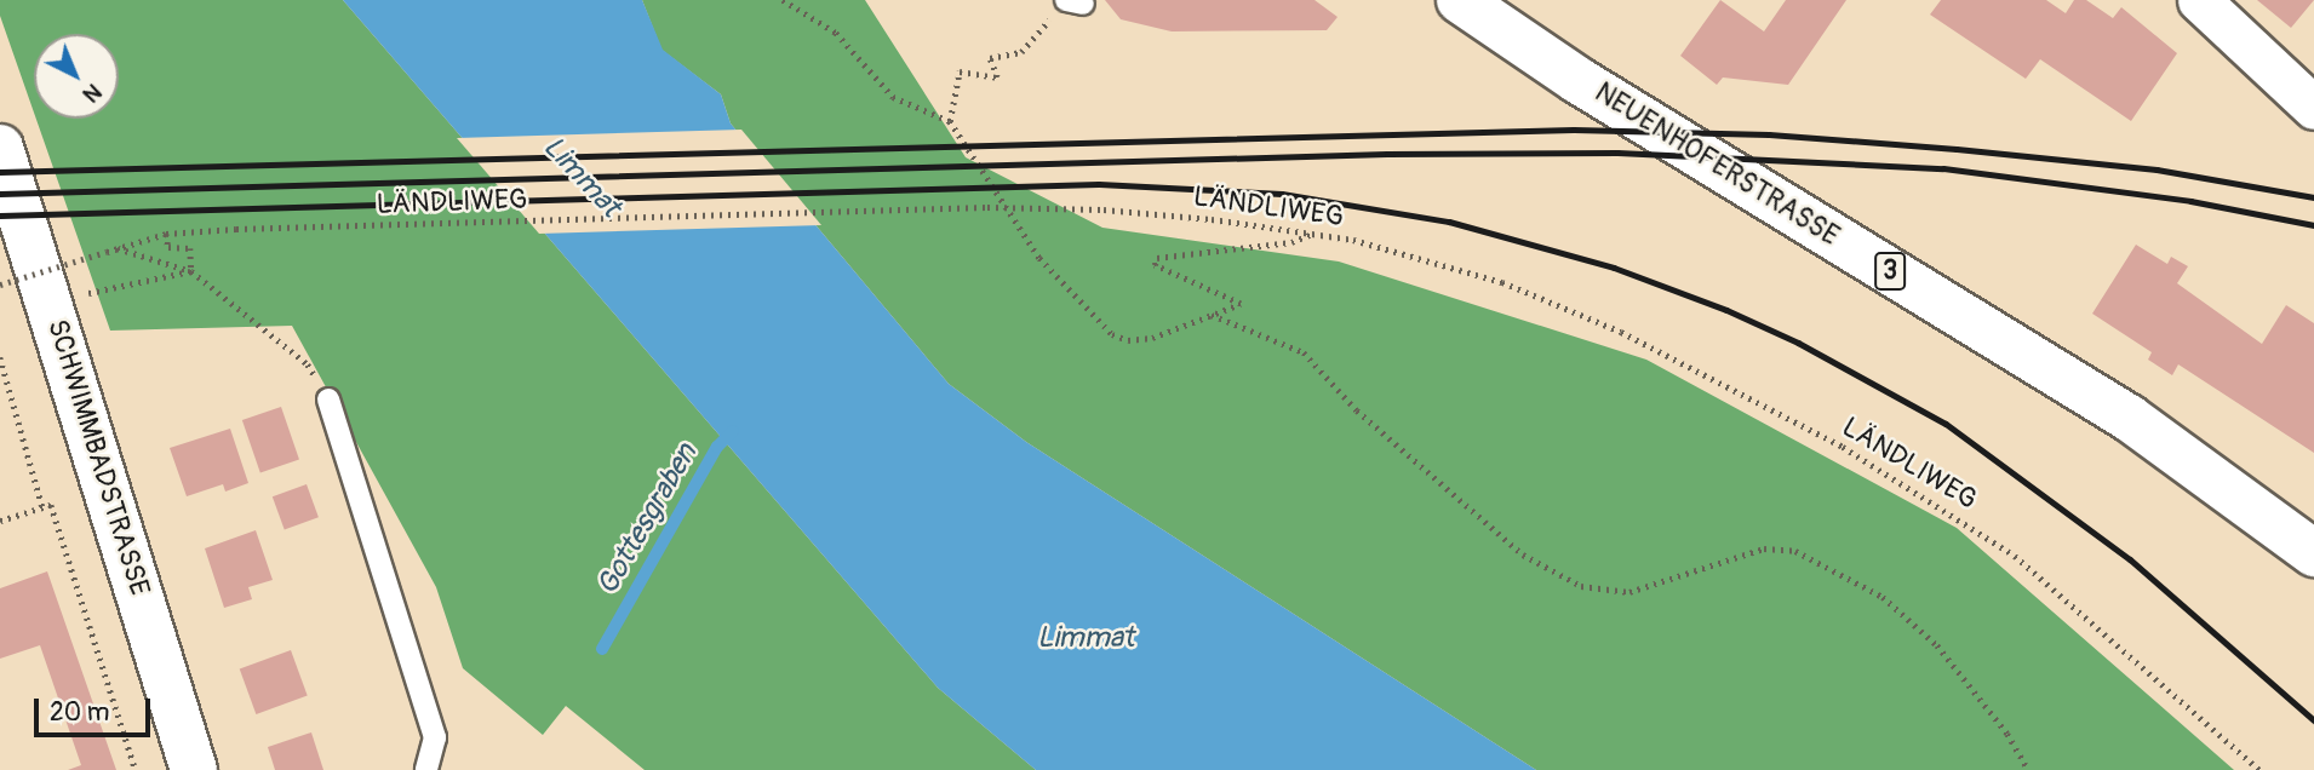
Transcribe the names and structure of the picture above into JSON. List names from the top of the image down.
{
  "streets": {
    "main road": ["NEUENHOFERSTRASSE", "3", "SCHWIMMBADSTRASSE"],
    "path": ["LÄNDLIWEG"]
  },
  "water": ["Limmat", "Gottesgraben"],
  "scale_bar": "20 m",
  "north": "bottom right"
}
